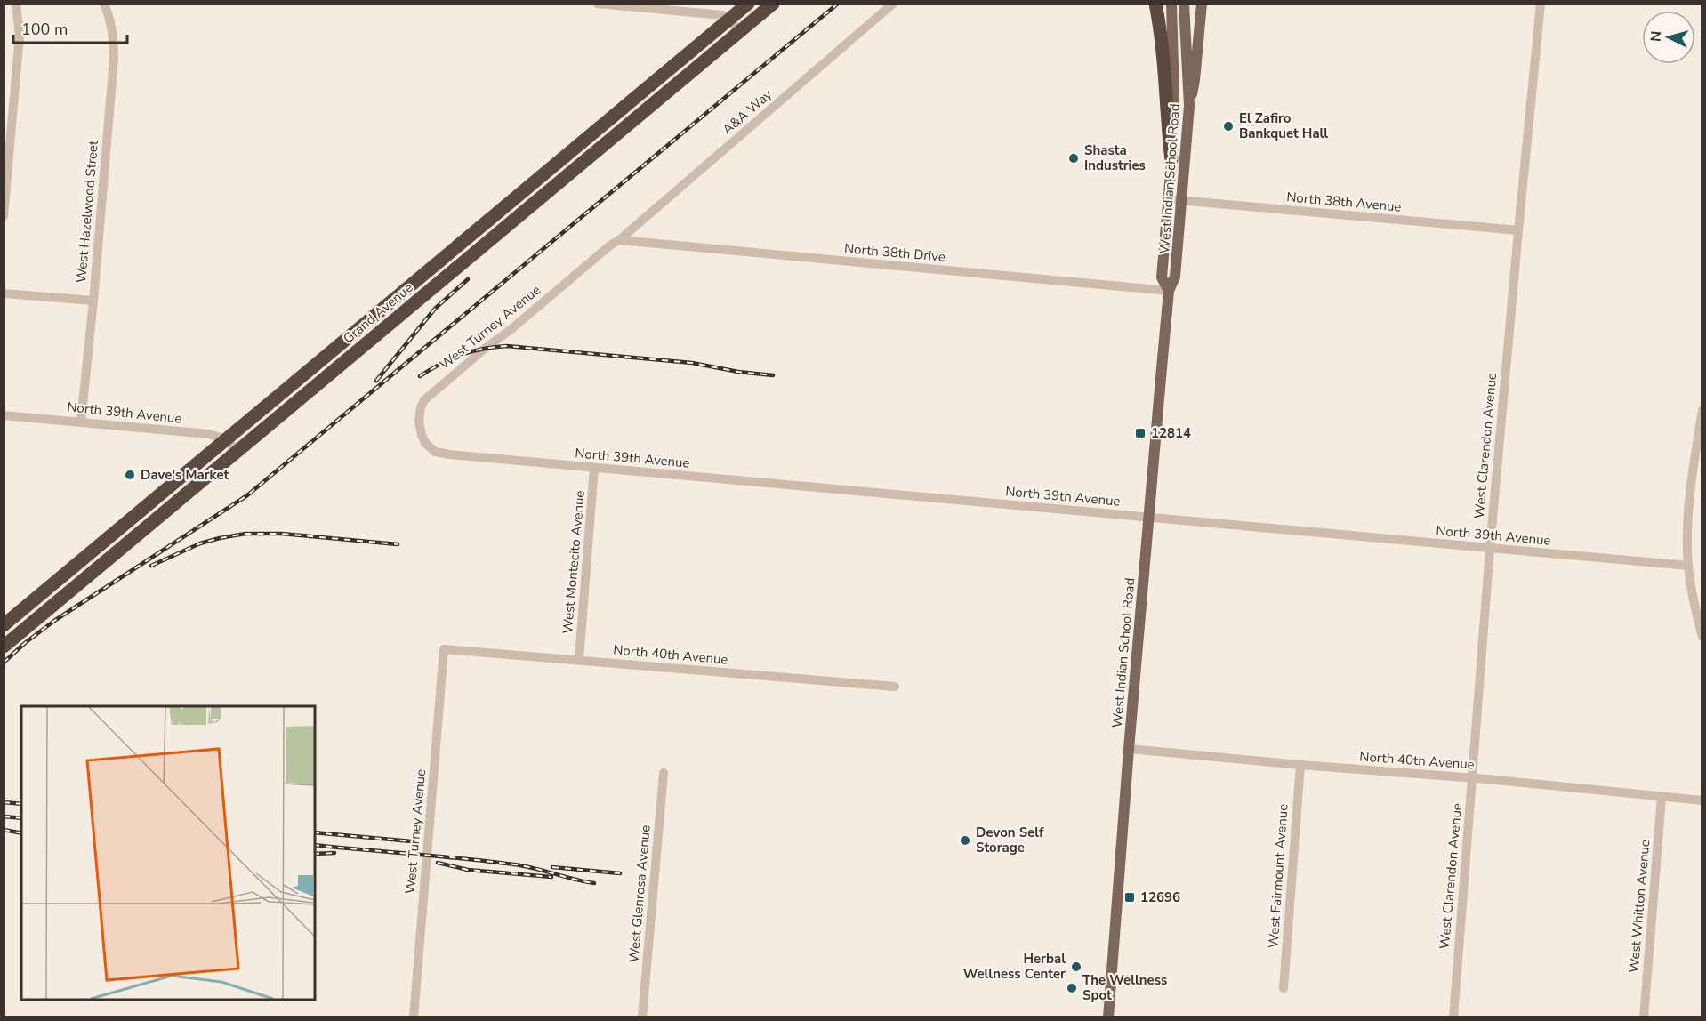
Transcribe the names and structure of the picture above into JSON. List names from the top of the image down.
{
  "streets": {
    "highway": ["Grand Avenue"],
    "main road": ["West Indian School Road"],
    "street": [
      "A&A Way",
      "North 38th Avenue",
      "West Hazelwood Street",
      "North 38th Drive",
      "West Turney Avenue",
      "North 39th Avenue",
      "West Clarendon Avenue",
      "West Montecito Avenue",
      "North 40th Avenue",
      "West Fairmount Avenue",
      "West Glenrosa Avenue",
      "West Whitton Avenue"
    ]
  },
  "crossings": [
    ["A&A Way", "North 38th Drive"],
    ["A&A Way", "West Turney Avenue"],
    ["West Indian School Road", "North 38th Avenue"],
    ["West Indian School Road", "North 38th Drive"],
    ["West Indian School Road", "North 39th Avenue"],
    ["West Indian School Road", "North 40th Avenue"],
    ["North 38th Avenue", "West Clarendon Avenue"],
    ["West Hazelwood Street", "North 39th Avenue"],
    ["North 38th Drive", "West Turney Avenue"],
    ["Grand Avenue", "North 39th Avenue"],
    ["West Turney Avenue", "North 39th Avenue"],
    ["West Turney Avenue", "North 40th Avenue"],
    ["North 39th Avenue", "West Clarendon Avenue"],
    ["North 39th Avenue", "West Montecito Avenue"],
    ["West Clarendon Avenue", "North 40th Avenue"],
    ["West Montecito Avenue", "North 40th Avenue"],
    ["North 40th Avenue", "West Fairmount Avenue"],
    ["North 40th Avenue", "West Whitton Avenue"]
  ],
  "places": {
    "other": [
      "El Zafiro Bankquet Hall",
      "Shasta Industries",
      "Dave's Market",
      "Devon Self Storage",
      "Herbal Wellness Center",
      "The Wellness Spot"
    ],
    "transit": ["12814", "12696"]
  },
  "scale_bar": "100 m",
  "north": "left"
}
